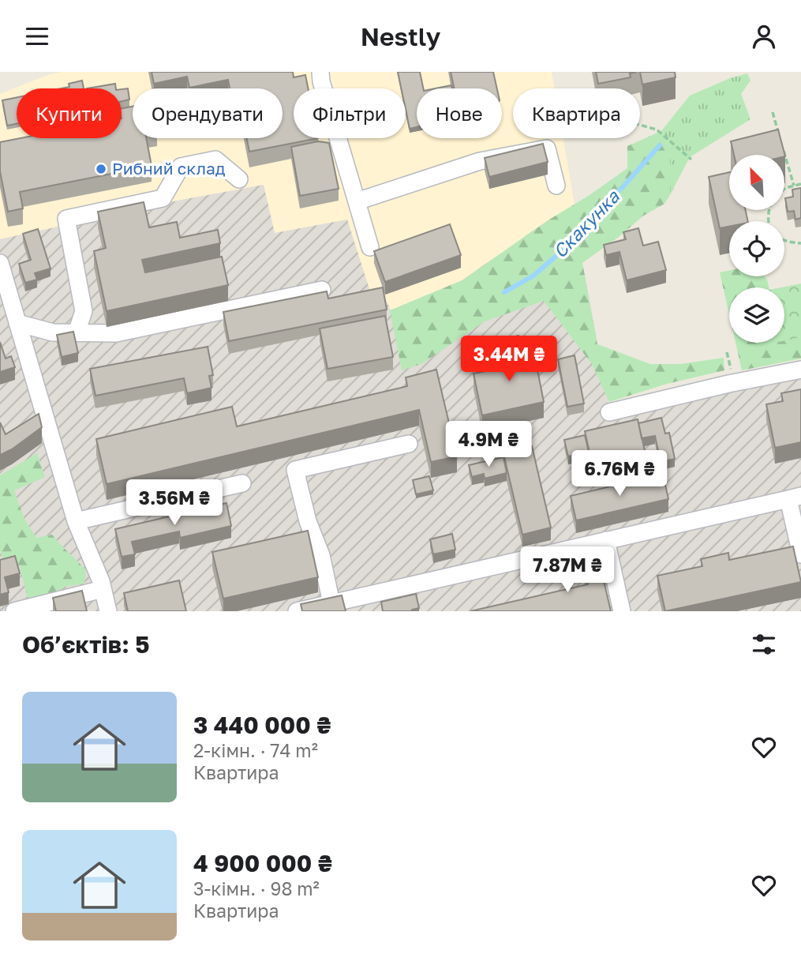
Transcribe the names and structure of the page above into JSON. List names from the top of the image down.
{
  "water": ["Скакунка"],
  "places": ["Рибний склад"],
  "north": "top left",
  "page": {
    "header": "Nestly",
    "chip": [
      "Купити",
      "Орендувати",
      "Фільтри",
      "Нове",
      "Квартира"
    ],
    "price": [
      "3.44M ₴",
      "4.9M ₴",
      "6.76M ₴",
      "3.56M ₴",
      "7.87M ₴"
    ],
    "heading": "Об’єктів: 5",
    "list": [
      {
        "name": "3 440 000 ₴",
        "note": "2-кімн. · 74 m² · Квартира"
      },
      {
        "name": "4 900 000 ₴",
        "note": "3-кімн. · 98 m² · Квартира"
      }
    ]
  }
}
